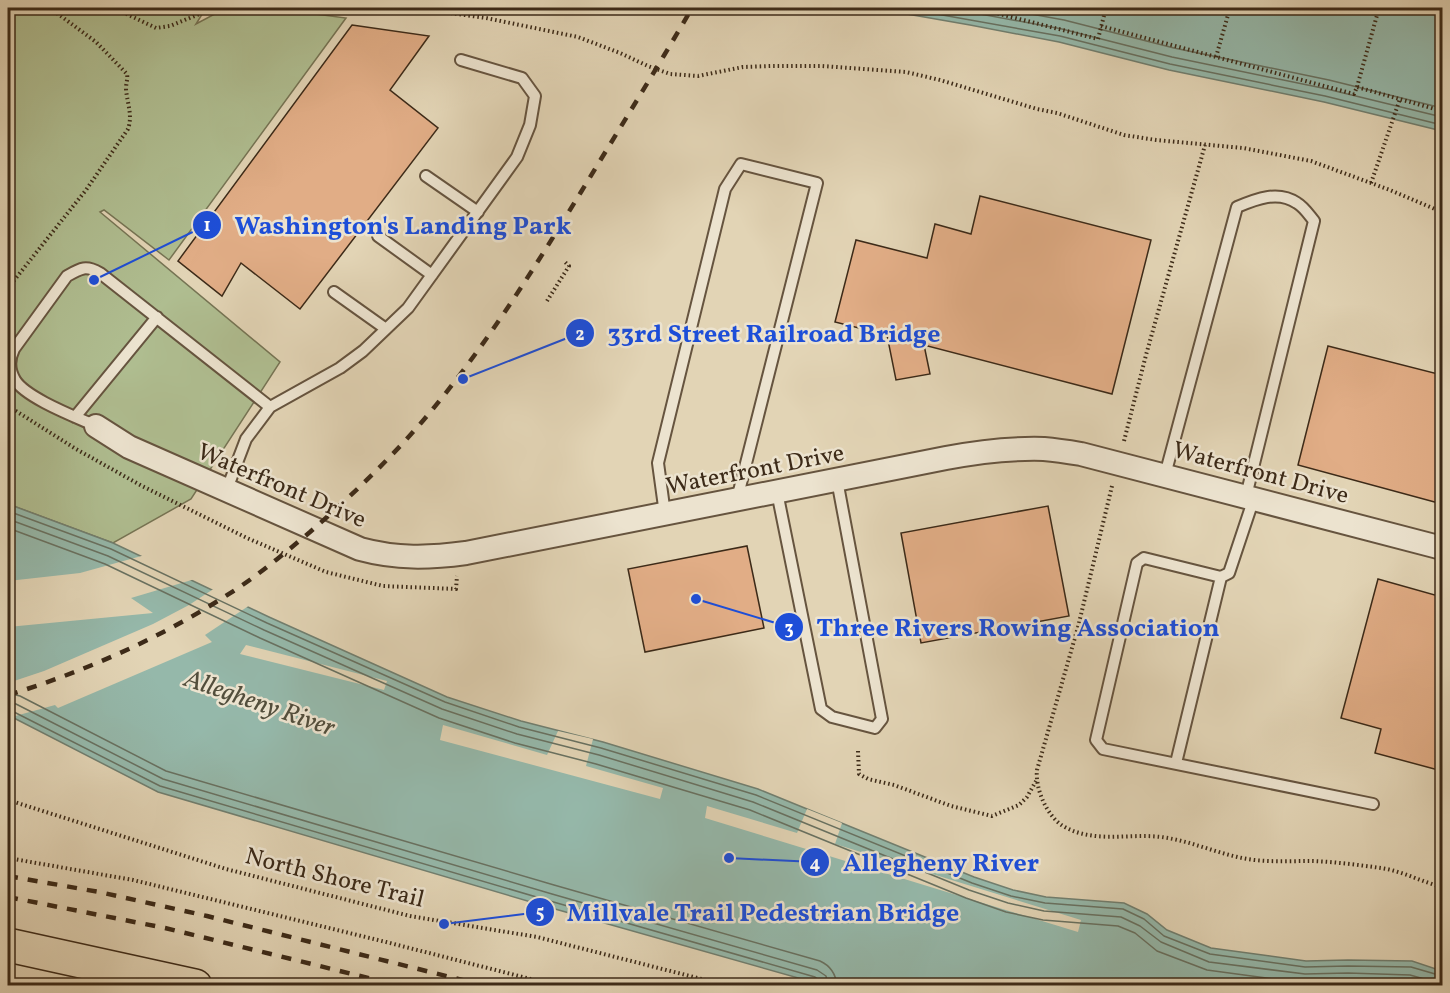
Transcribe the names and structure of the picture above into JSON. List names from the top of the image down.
{
  "streets": {
    "street": ["Waterfront Drive"],
    "path": ["North Shore Trail"]
  },
  "water": ["Allegheny River"],
  "places": [
    "Washington's Landing Park",
    "33rd Street Railroad Bridge",
    "Three Rivers Rowing Association",
    "Allegheny River",
    "Millvale Trail Pedestrian Bridge"
  ]
}
